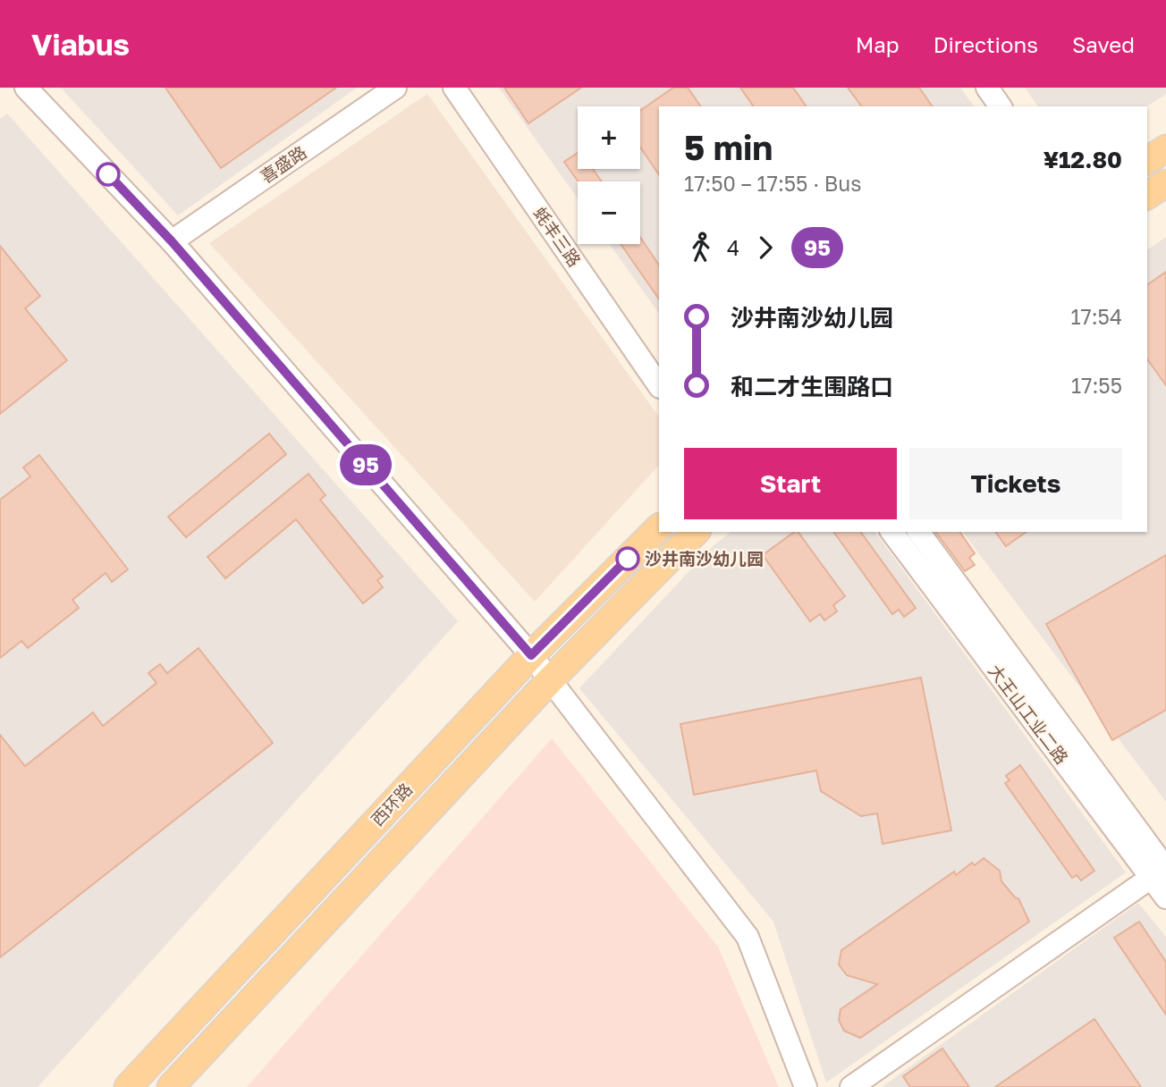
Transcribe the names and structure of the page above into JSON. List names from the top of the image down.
{
  "streets": {
    "main road": ["西环路"],
    "street": ["喜盛路", "蚝丰三路", "大王山工业二路"]
  },
  "places": ["沙井南沙幼儿园"],
  "lines": ["bus line 95"],
  "page": {
    "header": "Viabus",
    "nav": ["Map", "Directions", "Saved"],
    "on_map": "95",
    "map_buttons": ["+", "−"],
    "heading": ["5 min", "17:50 – 17:55 · Bus", "¥12.80"],
    "legs": ["4", "95"],
    "list": [
      {
        "name": "沙井南沙幼儿园",
        "value": "17:54"
      },
      {
        "name": "和二才生围路口",
        "value": "17:55"
      }
    ],
    "buttons": ["Start", "Tickets"]
  }
}
